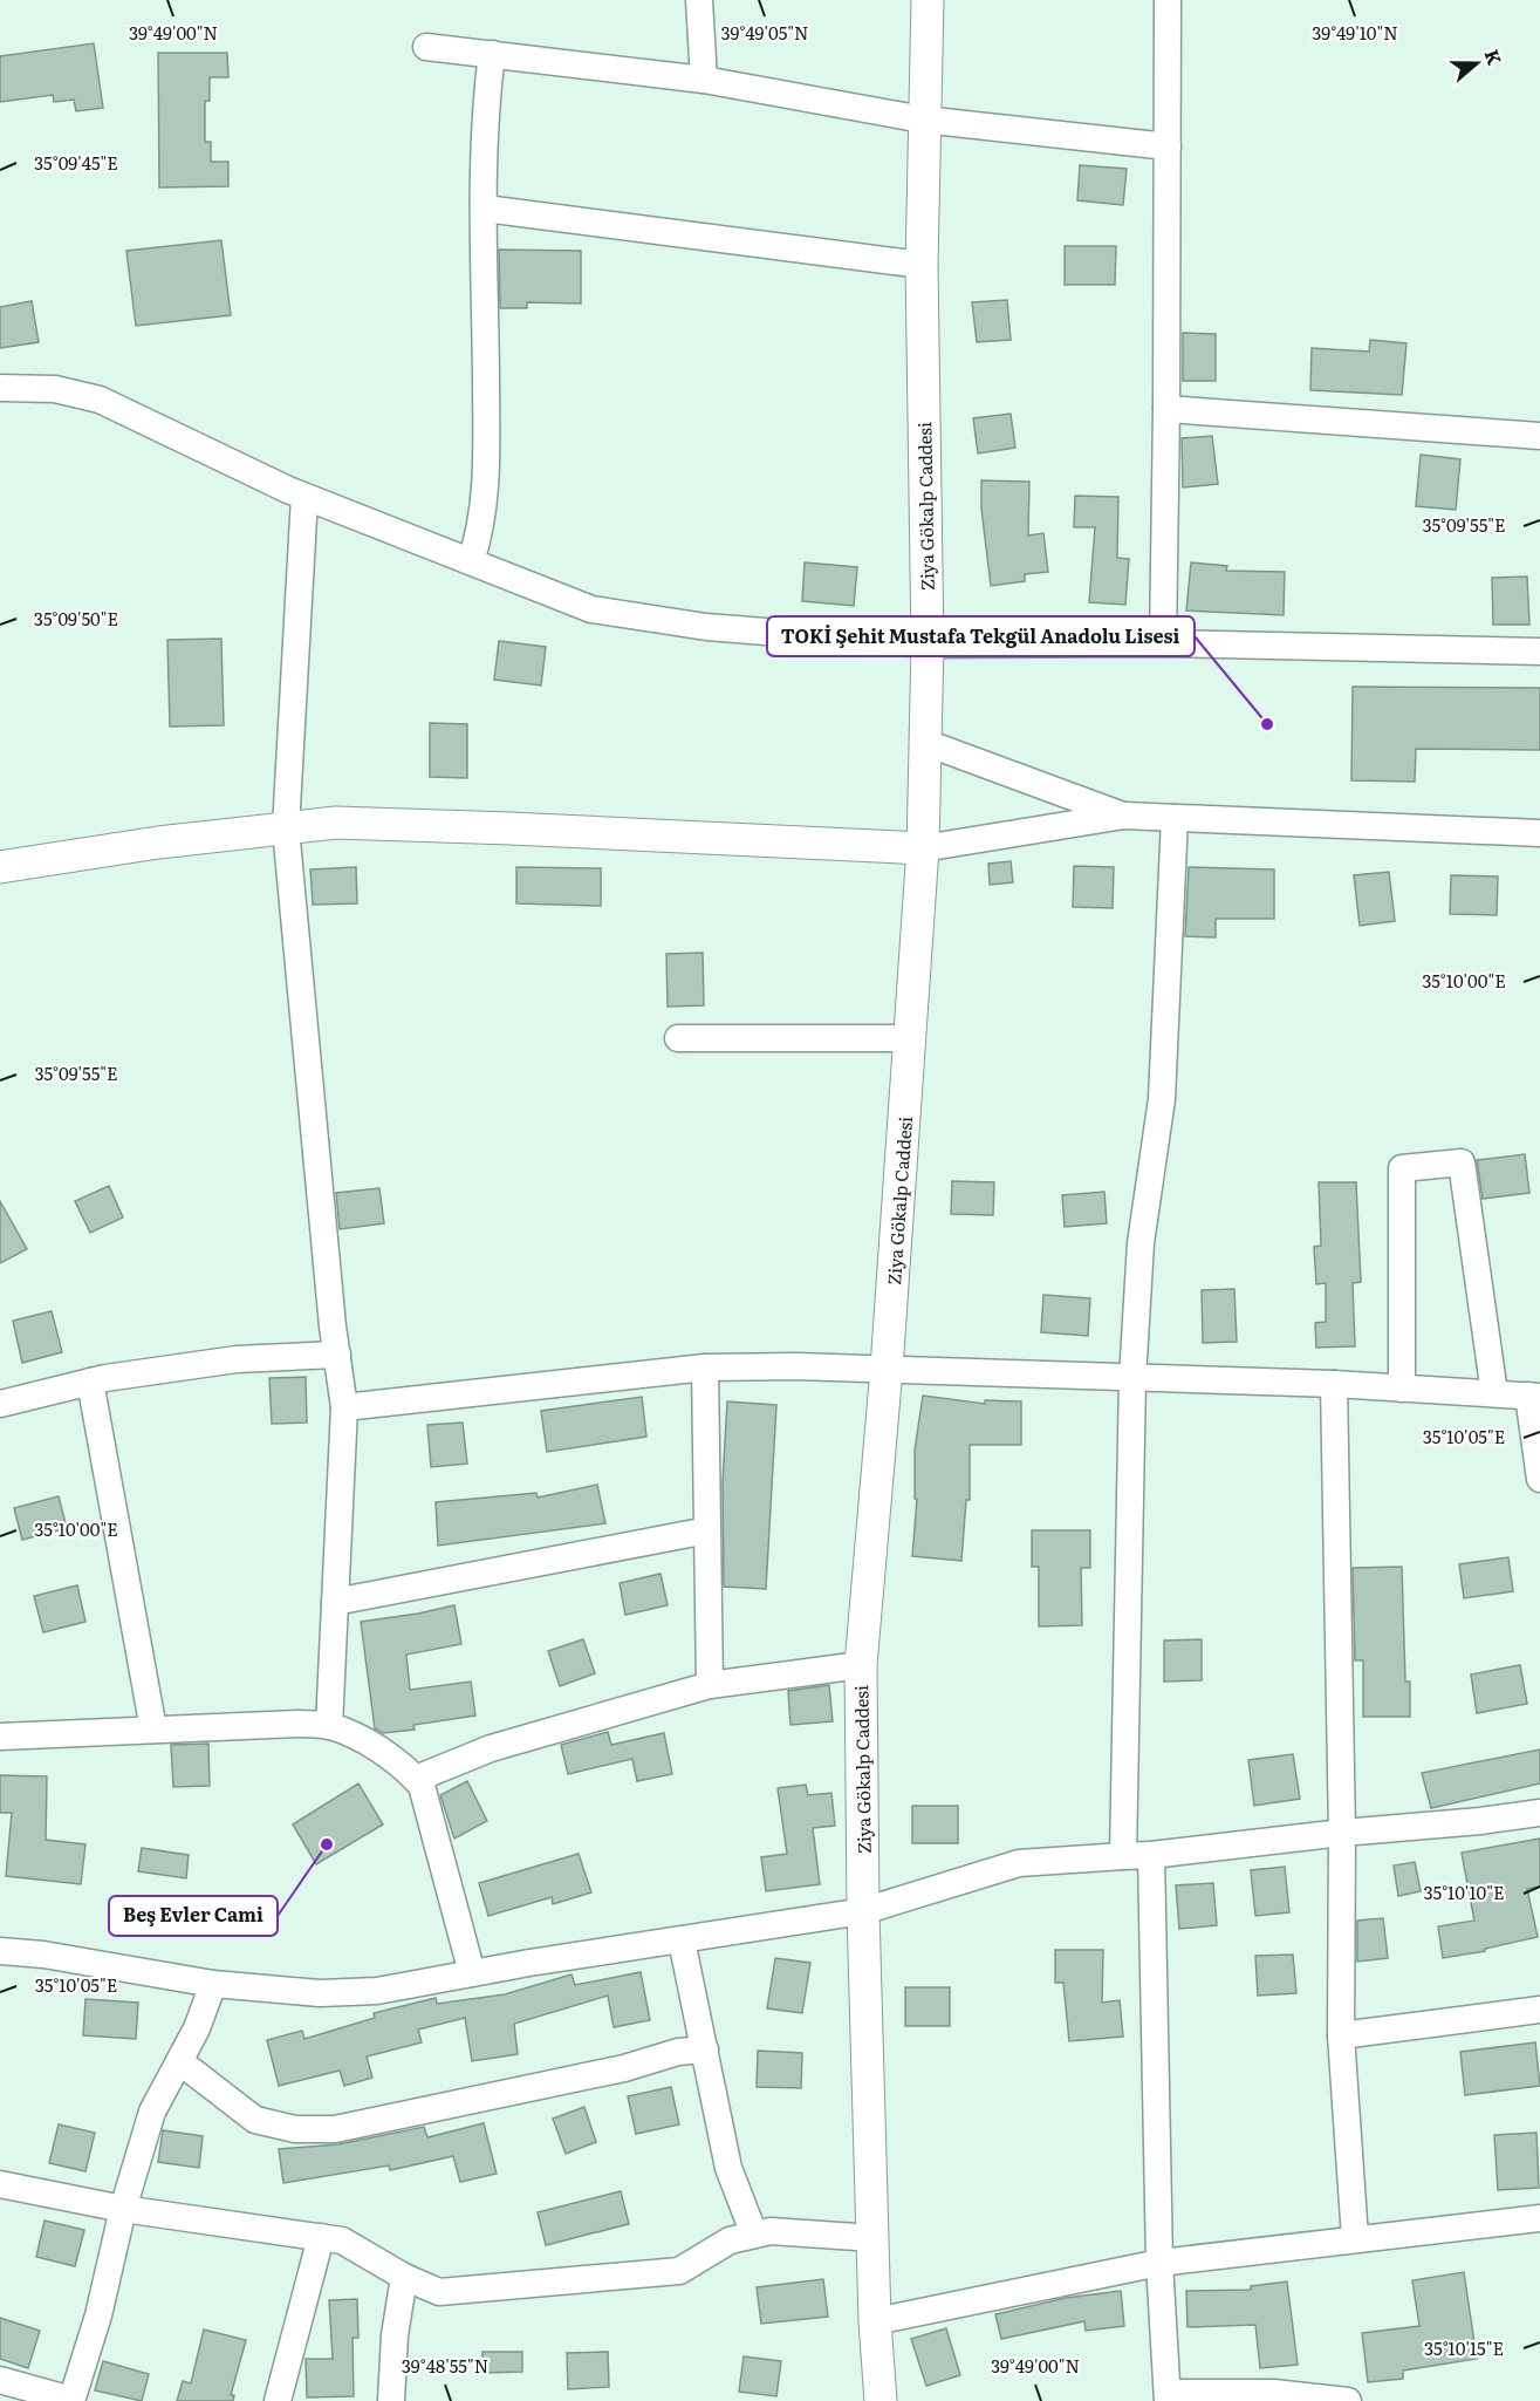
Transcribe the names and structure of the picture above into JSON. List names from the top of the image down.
{
  "streets": {
    "street": ["Ziya Gökalp Caddesi"]
  },
  "places": ["TOKİ Şehit Mustafa Tekgül Anadolu Lisesi", "Beş Evler Cami"],
  "north": "right",
  "coordinates": [
    "39°49'00\"N",
    "39°49'05\"N",
    "39°49'10\"N",
    "35°09'45\"E",
    "35°09'55\"E",
    "35°09'50\"E",
    "35°10'00\"E",
    "35°10'05\"E",
    "35°10'10\"E",
    "35°10'15\"E",
    "39°48'55\"N"
  ]
}
